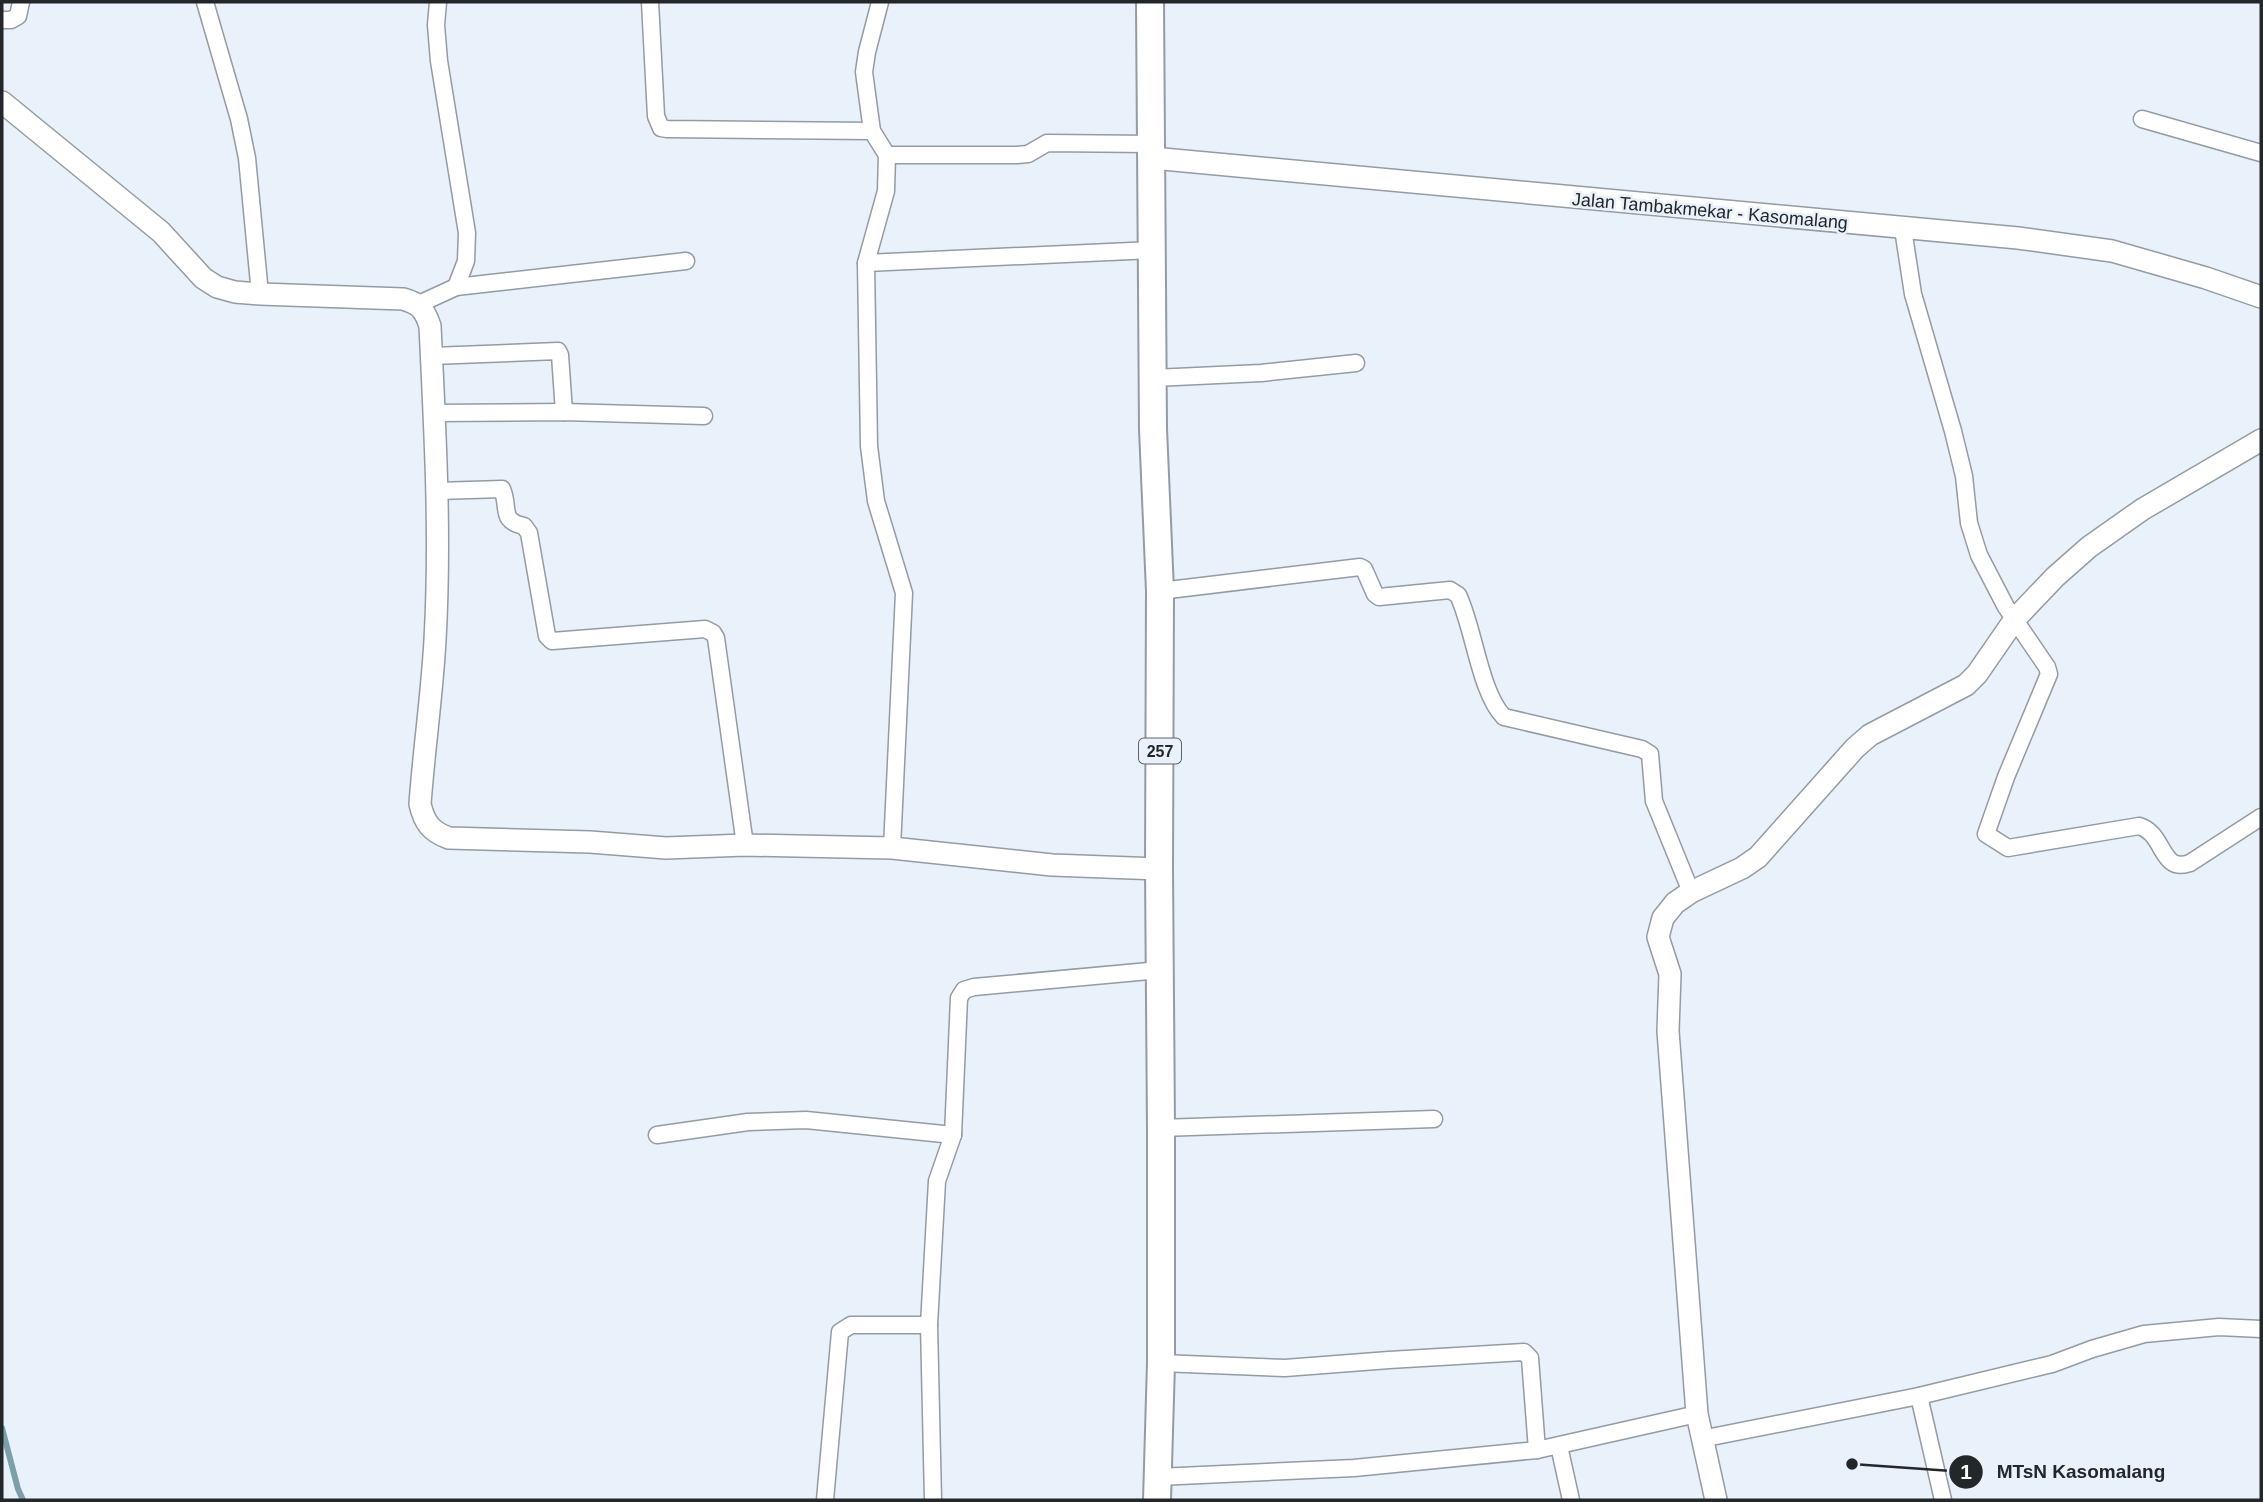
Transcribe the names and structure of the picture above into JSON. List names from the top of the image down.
{
  "streets": {
    "main road": ["257"],
    "street": ["Jalan Tambakmekar - Kasomalang"]
  },
  "crossings": [
    ["Jalan Tambakmekar - Kasomalang", "257"]
  ],
  "places": ["MTsN Kasomalang"]
}
